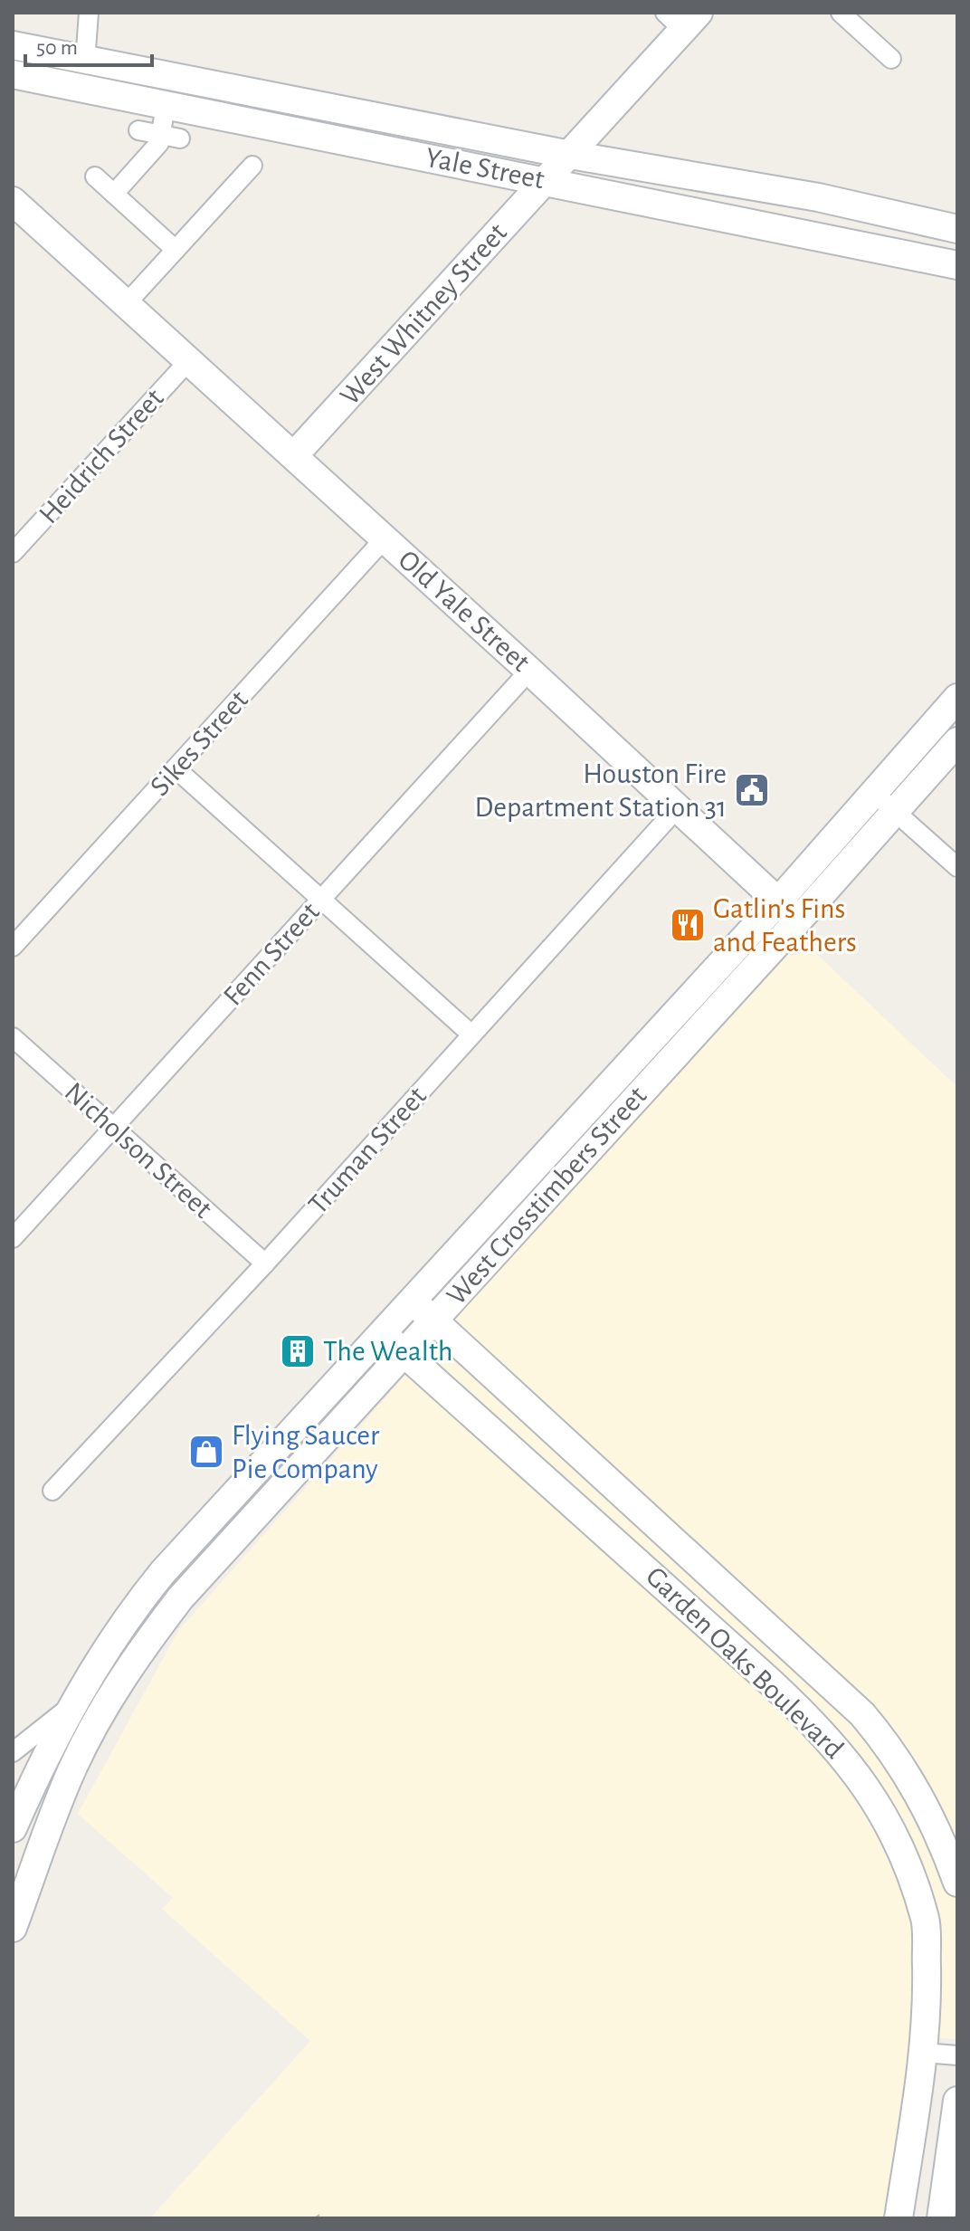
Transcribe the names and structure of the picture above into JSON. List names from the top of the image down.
{
  "streets": {
    "main road": [
      "Yale Street",
      "West Whitney Street",
      "Old Yale Street",
      "West Crosstimbers Street",
      "Garden Oaks Boulevard"
    ],
    "street": [
      "Heidrich Street",
      "Sikes Street",
      "Fenn Street",
      "Nicholson Street",
      "Truman Street"
    ]
  },
  "crossings": [
    ["Yale Street", "West Whitney Street"],
    ["West Whitney Street", "Old Yale Street"],
    ["Heidrich Street", "Old Yale Street"],
    ["Old Yale Street", "Sikes Street"],
    ["Old Yale Street", "Fenn Street"],
    ["Old Yale Street", "Truman Street"],
    ["Old Yale Street", "West Crosstimbers Street"],
    ["Fenn Street", "Nicholson Street"],
    ["Nicholson Street", "Truman Street"],
    ["West Crosstimbers Street", "Garden Oaks Boulevard"]
  ],
  "places": {
    "public building": ["Houston Fire Department Station 31"],
    "restaurant": ["Gatlin's Fins and Feathers"],
    "building": ["The Wealth"],
    "shop": ["Flying Saucer Pie Company"]
  },
  "scale_bar": "50 m"
}
